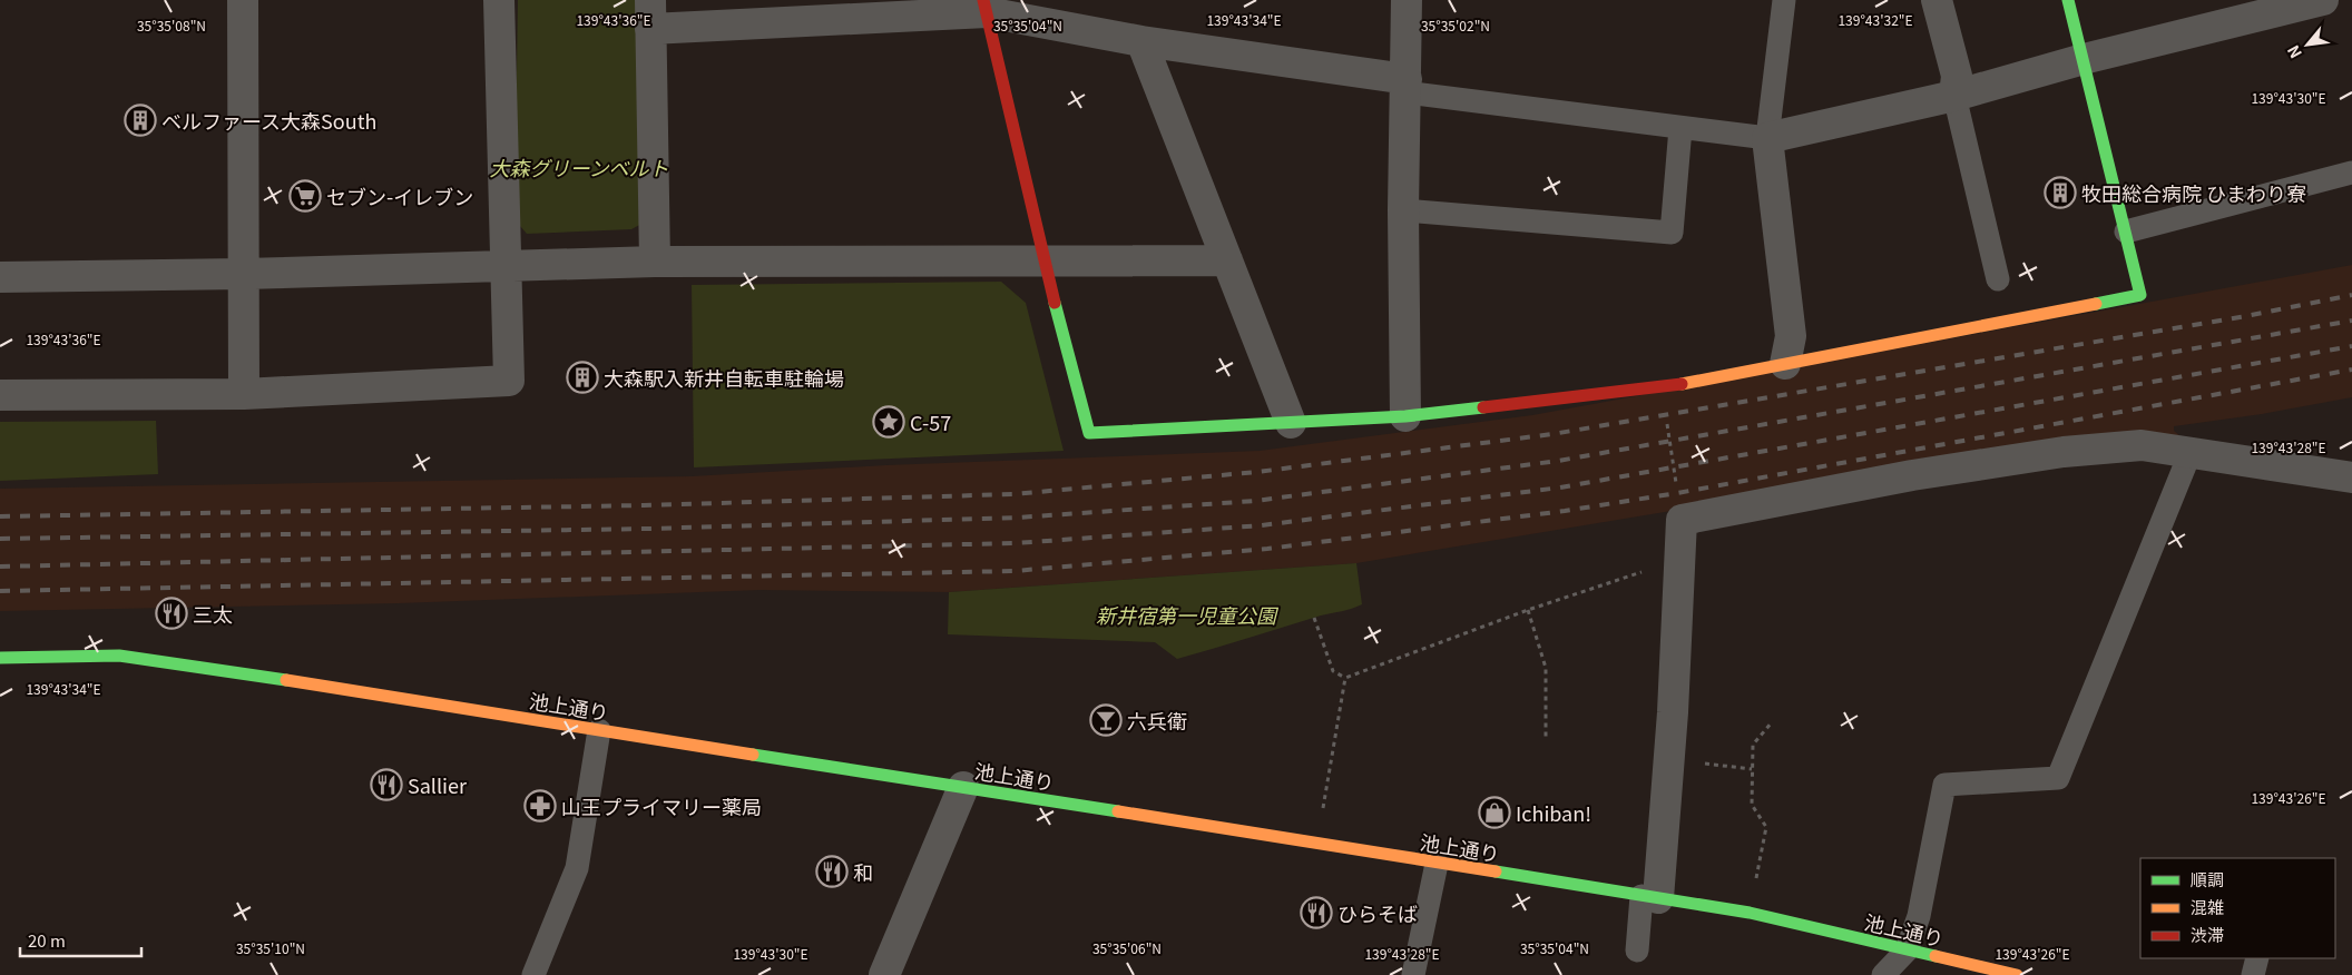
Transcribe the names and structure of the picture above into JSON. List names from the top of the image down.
{
  "streets": {
    "main road": ["池上通り"]
  },
  "parks": ["大森グリーンベルト", "新井宿第一児童公園"],
  "places": {
    "building": ["ベルファース大森South", "牧田総合病院 ひまわり寮", "大森駅入新井自転車駐輪場"],
    "supermarket": ["セブン-イレブン"],
    "place": ["C-57"],
    "restaurant": [
      "三太",
      "Sallier",
      "和",
      "ひらそば"
    ],
    "bar": ["六兵衛"],
    "pharmacy": ["山王プライマリー薬局"],
    "shop": ["Ichiban!"]
  },
  "legend": ["順調", "混雑", "渋滞"],
  "scale_bar": "20 m",
  "north": "bottom left",
  "coordinates": [
    "139°43'34\"E",
    "139°43'36\"E",
    "139°43'32\"E",
    "35°35'08\"N",
    "35°35'04\"N",
    "35°35'02\"N",
    "139°43'30\"E",
    "139°43'28\"E",
    "139°43'26\"E",
    "35°35'10\"N",
    "35°35'06\"N"
  ]
}
